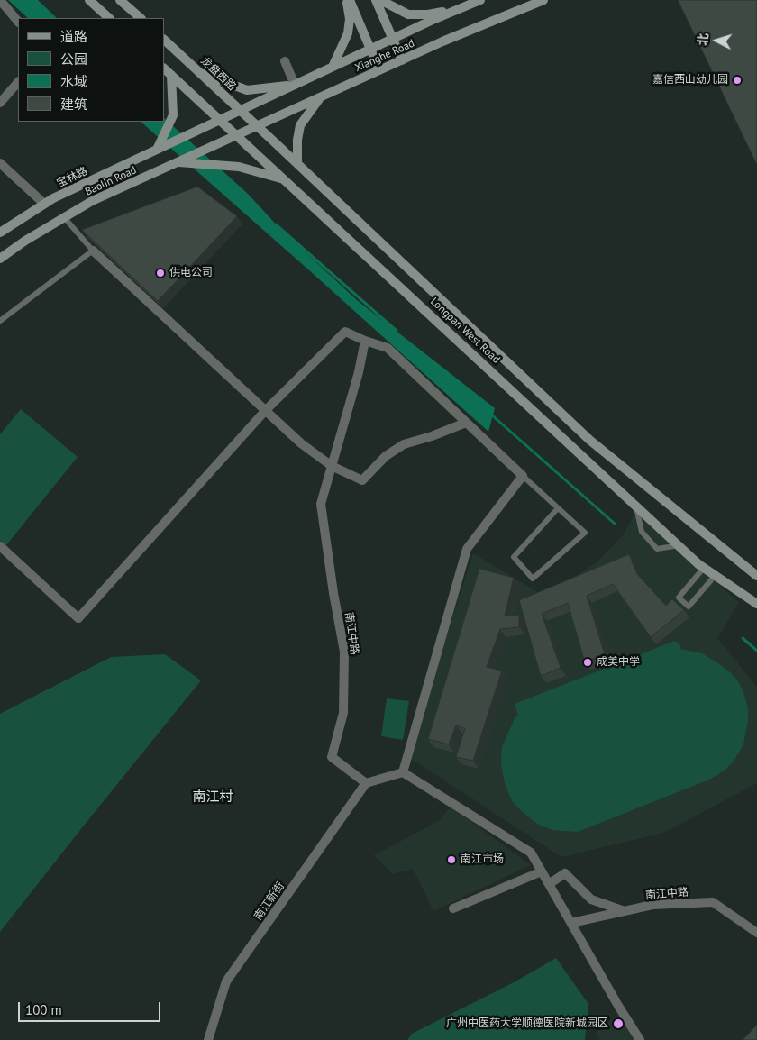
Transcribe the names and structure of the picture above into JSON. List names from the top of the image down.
{
  "streets": {
    "main road": [
      "Xianghe Road",
      "龙盘西路",
      "宝林路",
      "Baolin Road",
      "Longpan West Road"
    ],
    "street": ["南江中路", "南江新街"]
  },
  "crossings": [
    ["Xianghe Road", "龙盘西路"],
    ["Xianghe Road", "Baolin Road"],
    ["Xianghe Road", "Longpan West Road"],
    ["龙盘西路", "宝林路"],
    ["龙盘西路", "Longpan West Road"],
    ["宝林路", "Longpan West Road"],
    ["Baolin Road", "Longpan West Road"],
    ["南江中路", "南江新街"]
  ],
  "districts": ["南江村"],
  "places": [
    "嘉信西山幼儿园",
    "供电公司",
    "成美中学",
    "南江市场",
    "广州中医药大学顺德医院新城园区"
  ],
  "legend": [
    "道路",
    "公园",
    "水域",
    "建筑"
  ],
  "scale_bar": "100 m",
  "north": "left"
}
